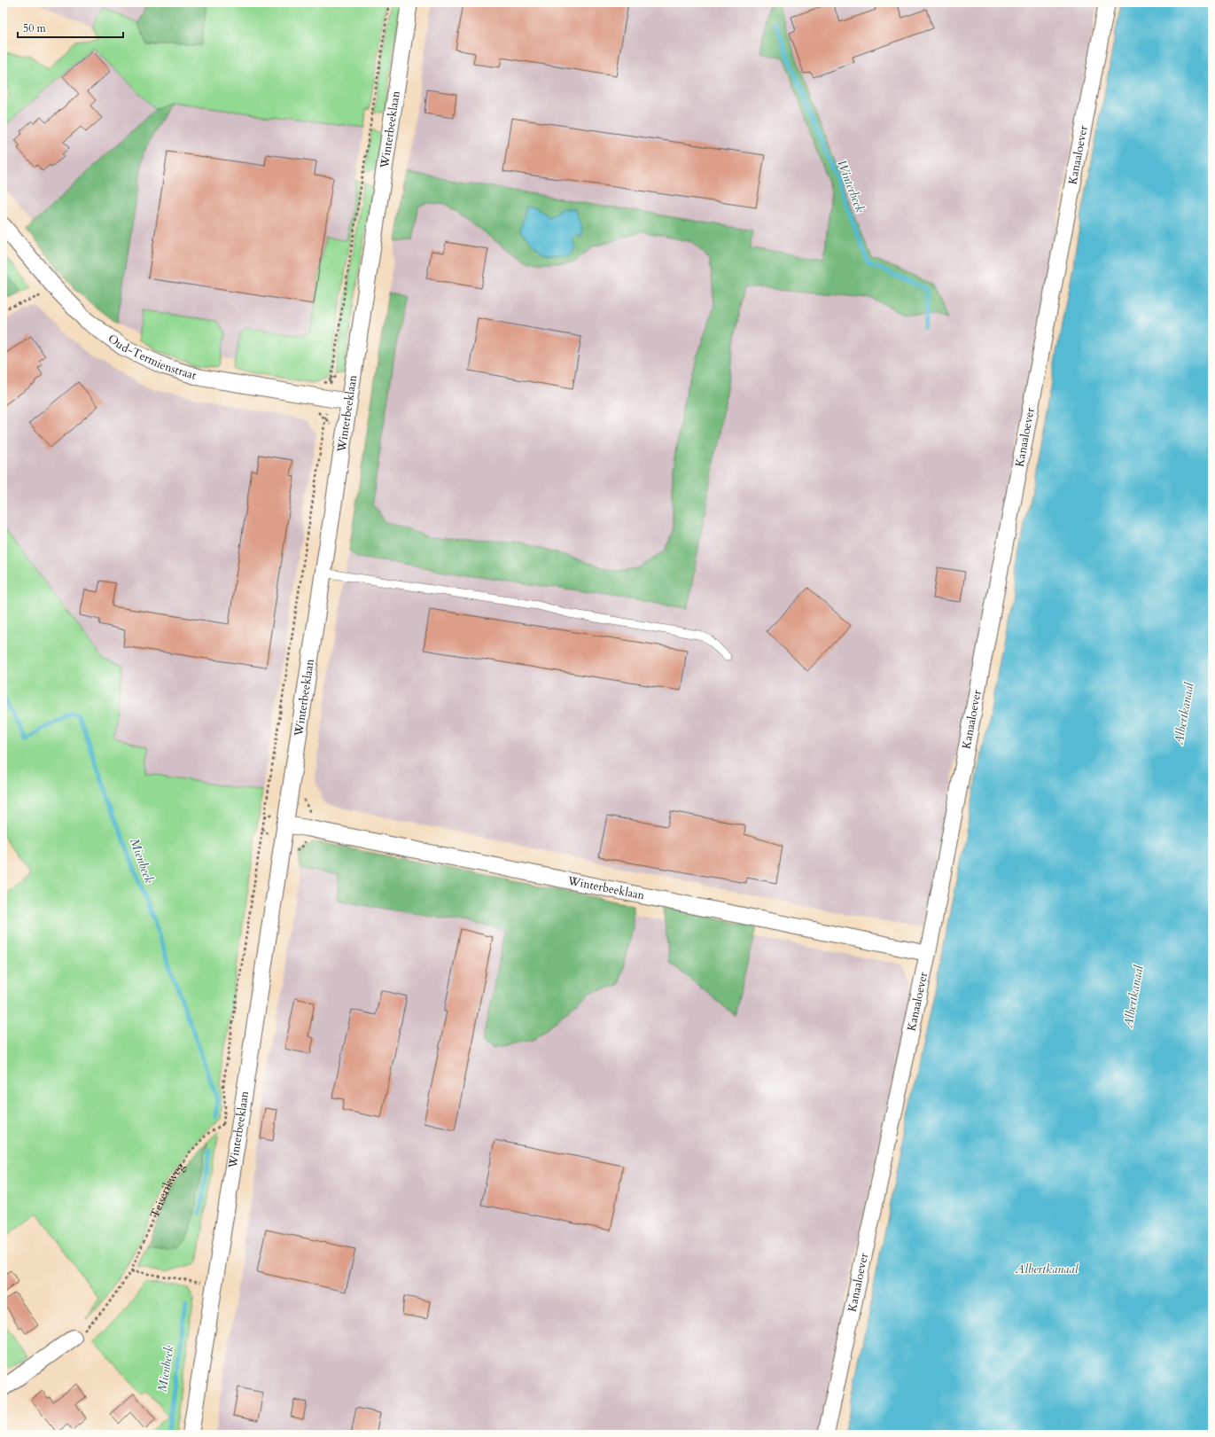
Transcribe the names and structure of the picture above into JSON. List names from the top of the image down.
{
  "streets": {
    "street": ["Winterbeeklaan", "Kanaaloever", "Oud-Termienstraat"],
    "path": ["Teiserikweg"]
  },
  "crossings": [
    ["Winterbeeklaan", "Kanaaloever"],
    ["Winterbeeklaan", "Oud-Termienstraat"]
  ],
  "water": ["Winterbeek", "Albertkanaal", "Mienbeek"],
  "scale_bar": "50 m"
}
